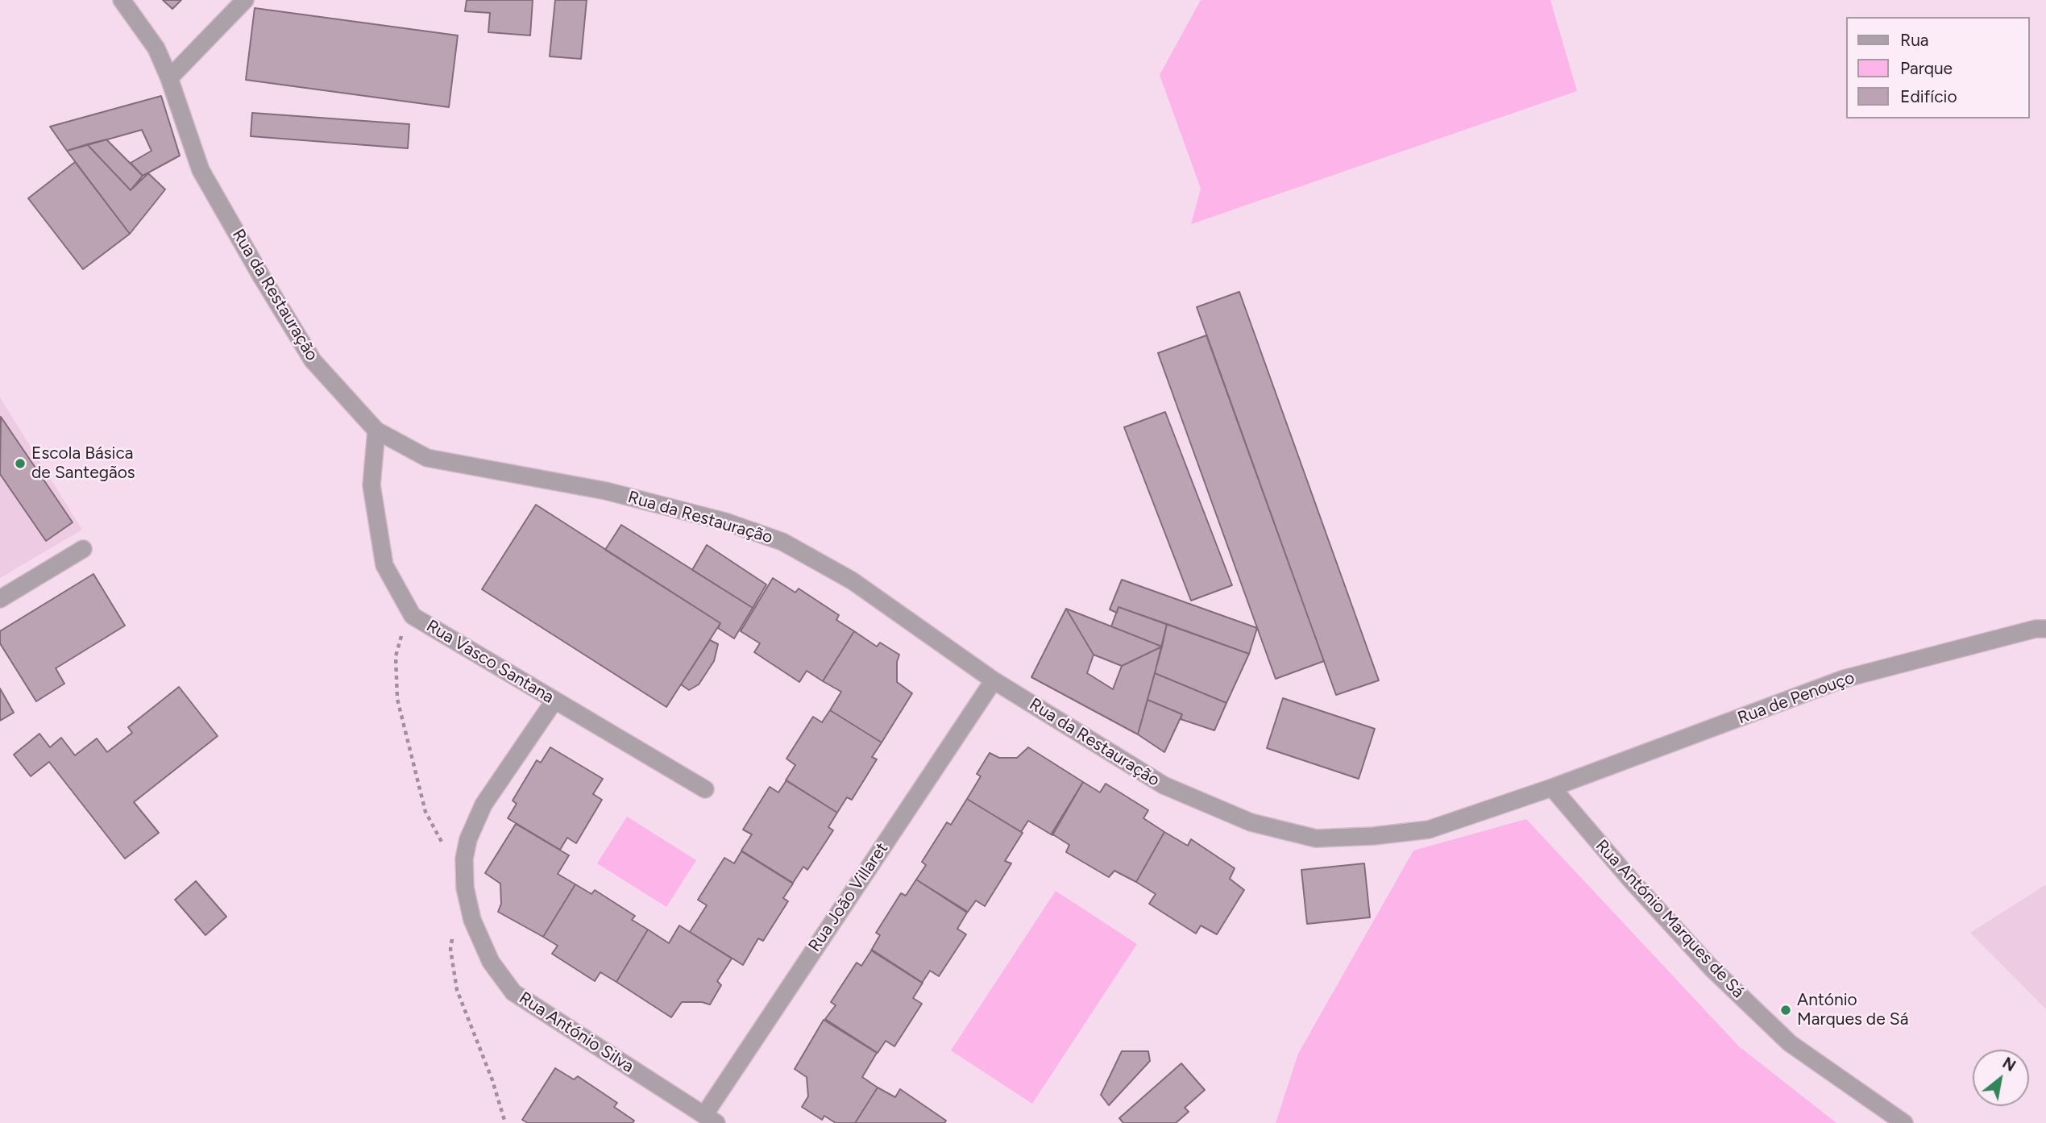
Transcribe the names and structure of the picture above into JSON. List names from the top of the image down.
{
  "streets": {
    "street": [
      "Rua da Restauração",
      "Rua Vasco Santana",
      "Rua de Penouço",
      "Rua João Villaret",
      "Rua António Marques de Sá",
      "Rua António Silva"
    ]
  },
  "crossings": [
    ["Rua da Restauração", "Rua Vasco Santana"],
    ["Rua da Restauração", "Rua de Penouço"],
    ["Rua da Restauração", "Rua João Villaret"],
    ["Rua da Restauração", "Rua António Marques de Sá"],
    ["Rua Vasco Santana", "Rua António Silva"],
    ["Rua de Penouço", "Rua António Marques de Sá"],
    ["Rua João Villaret", "Rua António Silva"]
  ],
  "places": ["Escola Básica de Santegãos", "António Marques de Sá"],
  "legend": ["Rua", "Parque", "Edifício"],
  "north": "top right"
}
